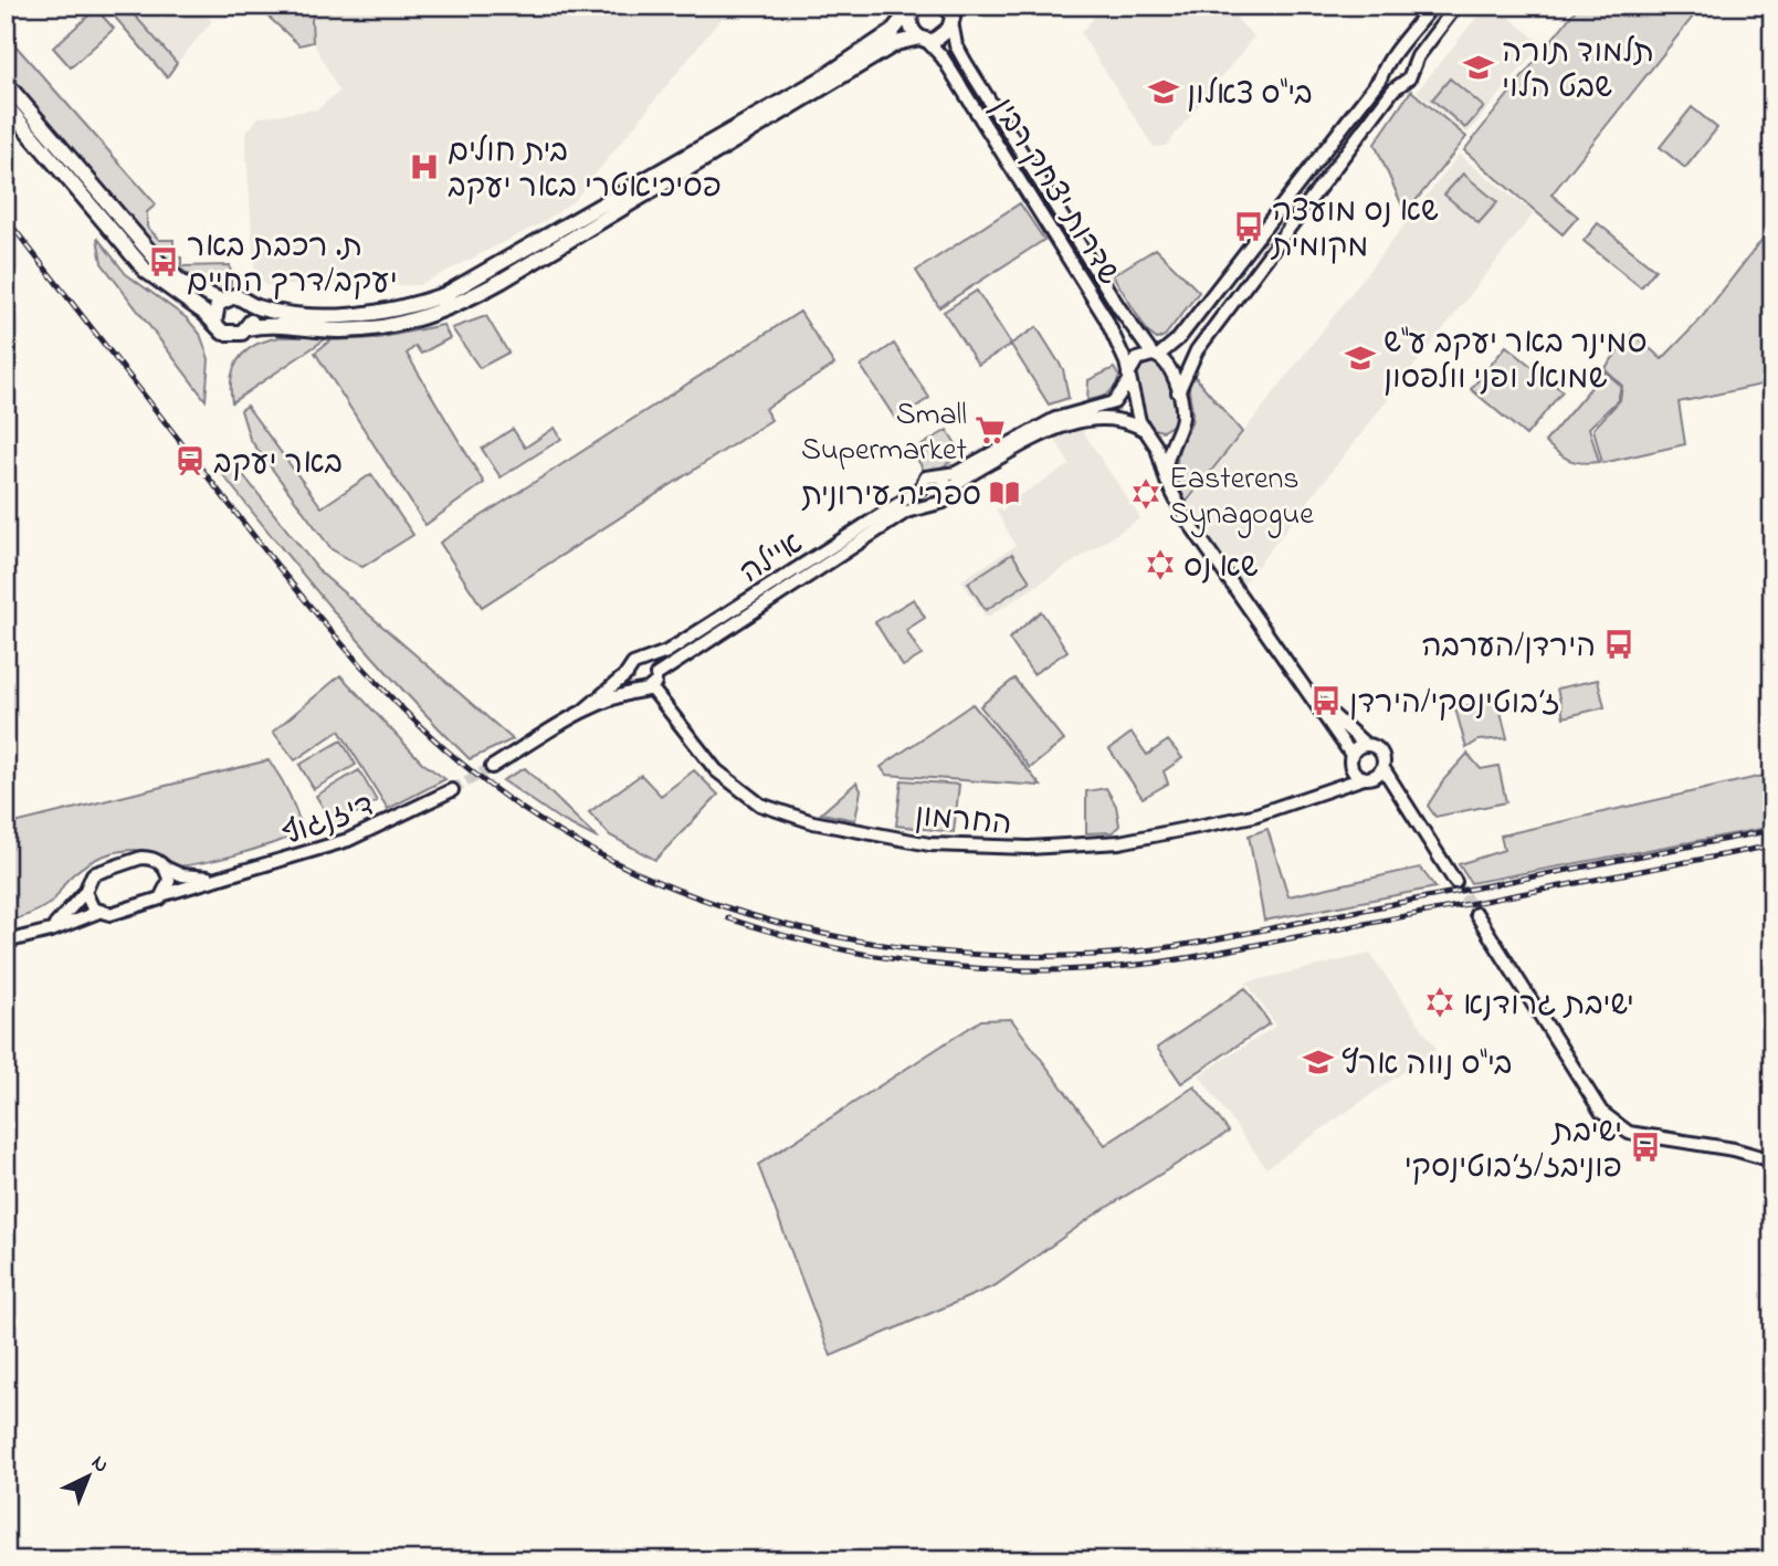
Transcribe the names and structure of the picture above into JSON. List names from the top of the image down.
{
  "streets": {
    "street": [
      "שדרות יצחק רבין",
      "איילה",
      "דיזנגוף",
      "החרמון"
    ]
  },
  "crossings": [
    ["איילה", "החרמון"]
  ],
  "places": {
    "school or university": [
      "תלמוד תורה שבט הלוי",
      "בי\"ס צאלון",
      "סמינר באר יעקב ע\"ש שמואל ופני וולפסון",
      "בי\"ס נווה ארץ"
    ],
    "hospital": ["בית חולים פסיכיאטרי באר יעקב"],
    "bus stop": [
      "שא נס מועצה מקומית",
      "ת. רכבת באר יעקב/דרך החיים",
      "הירדן/הערבה",
      "ז׳בוטינסקי/הירדן",
      "ישיבת פוניבז/ז׳בוטינסקי"
    ],
    "supermarket": ["Small Supermarket"],
    "station": ["באר יעקב"],
    "library": ["ספריה עירונית"],
    "synagogue": ["Easterens Synagogue", "שא נס", "ישיבת גרודנא"]
  },
  "north": "top right"
}
